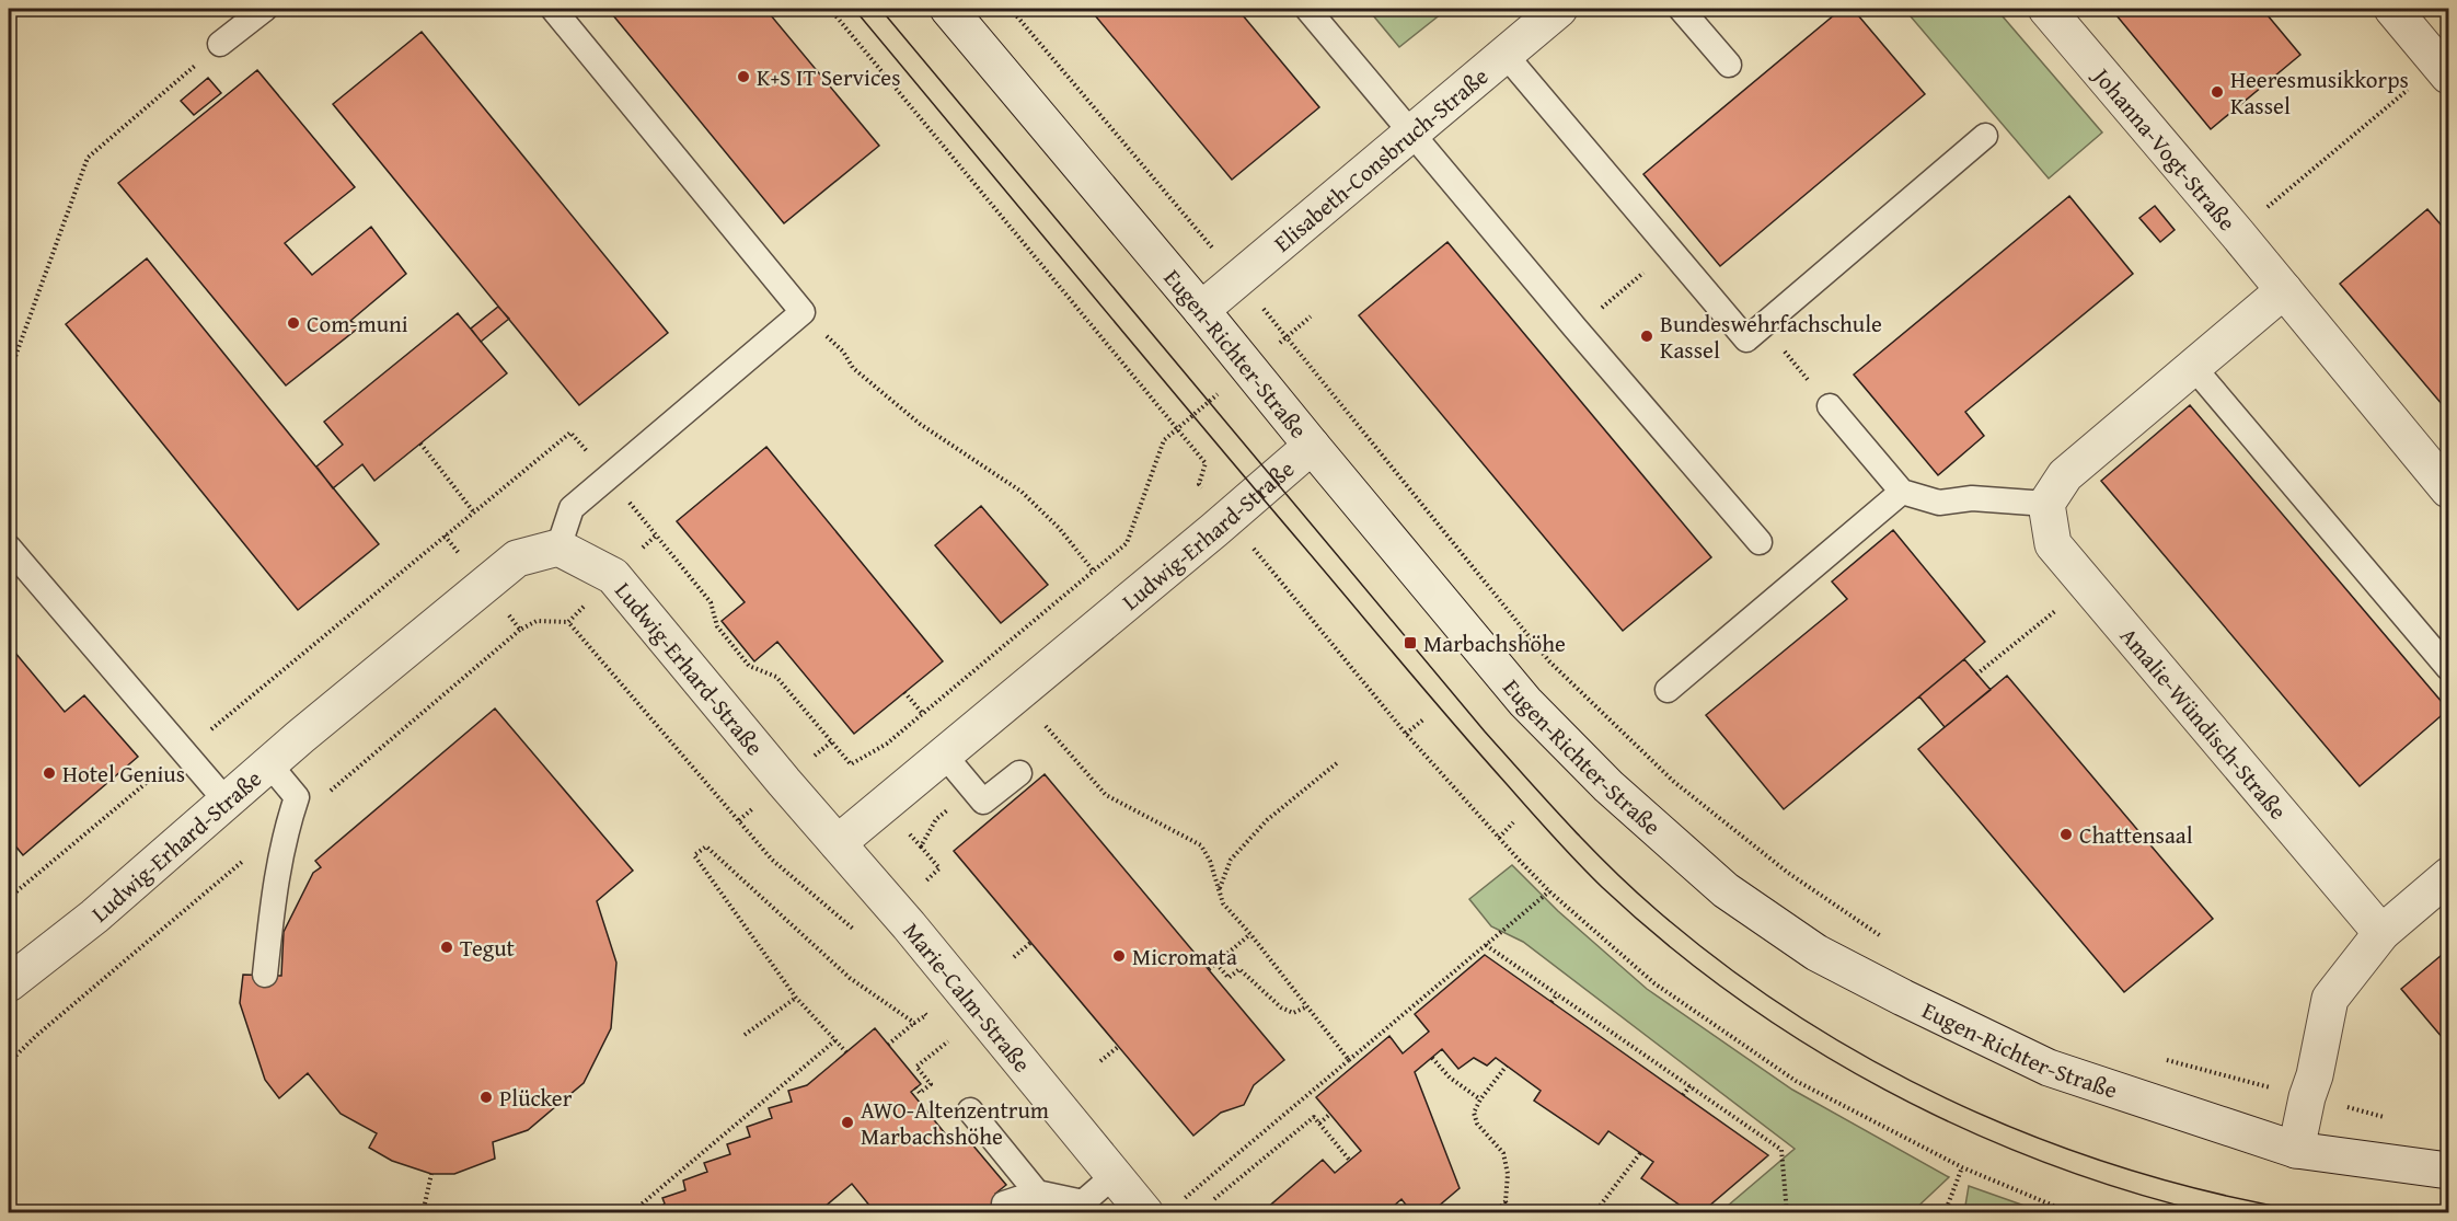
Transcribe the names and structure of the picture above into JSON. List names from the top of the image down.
{
  "streets": {
    "street": [
      "Johanna-Vogt-Straße",
      "Elisabeth-Consbruch-Straße",
      "Eugen-Richter-Straße",
      "Ludwig-Erhard-Straße",
      "Amalie-Wündisch-Straße",
      "Marie-Calm-Straße"
    ]
  },
  "crossings": [
    ["Elisabeth-Consbruch-Straße", "Eugen-Richter-Straße"],
    ["Eugen-Richter-Straße", "Ludwig-Erhard-Straße"],
    ["Ludwig-Erhard-Straße", "Marie-Calm-Straße"]
  ],
  "places": {
    "other": [
      "K+S IT Services",
      "Heeresmusikkorps Kassel",
      "Com-muni",
      "Bundeswehrfachschule Kassel",
      "Hotel Genius",
      "Chattensaal",
      "Tegut",
      "Micromata",
      "Plücker",
      "AWO-Altenzentrum Marbachshöhe"
    ],
    "transit": ["Marbachshöhe"]
  }
}
